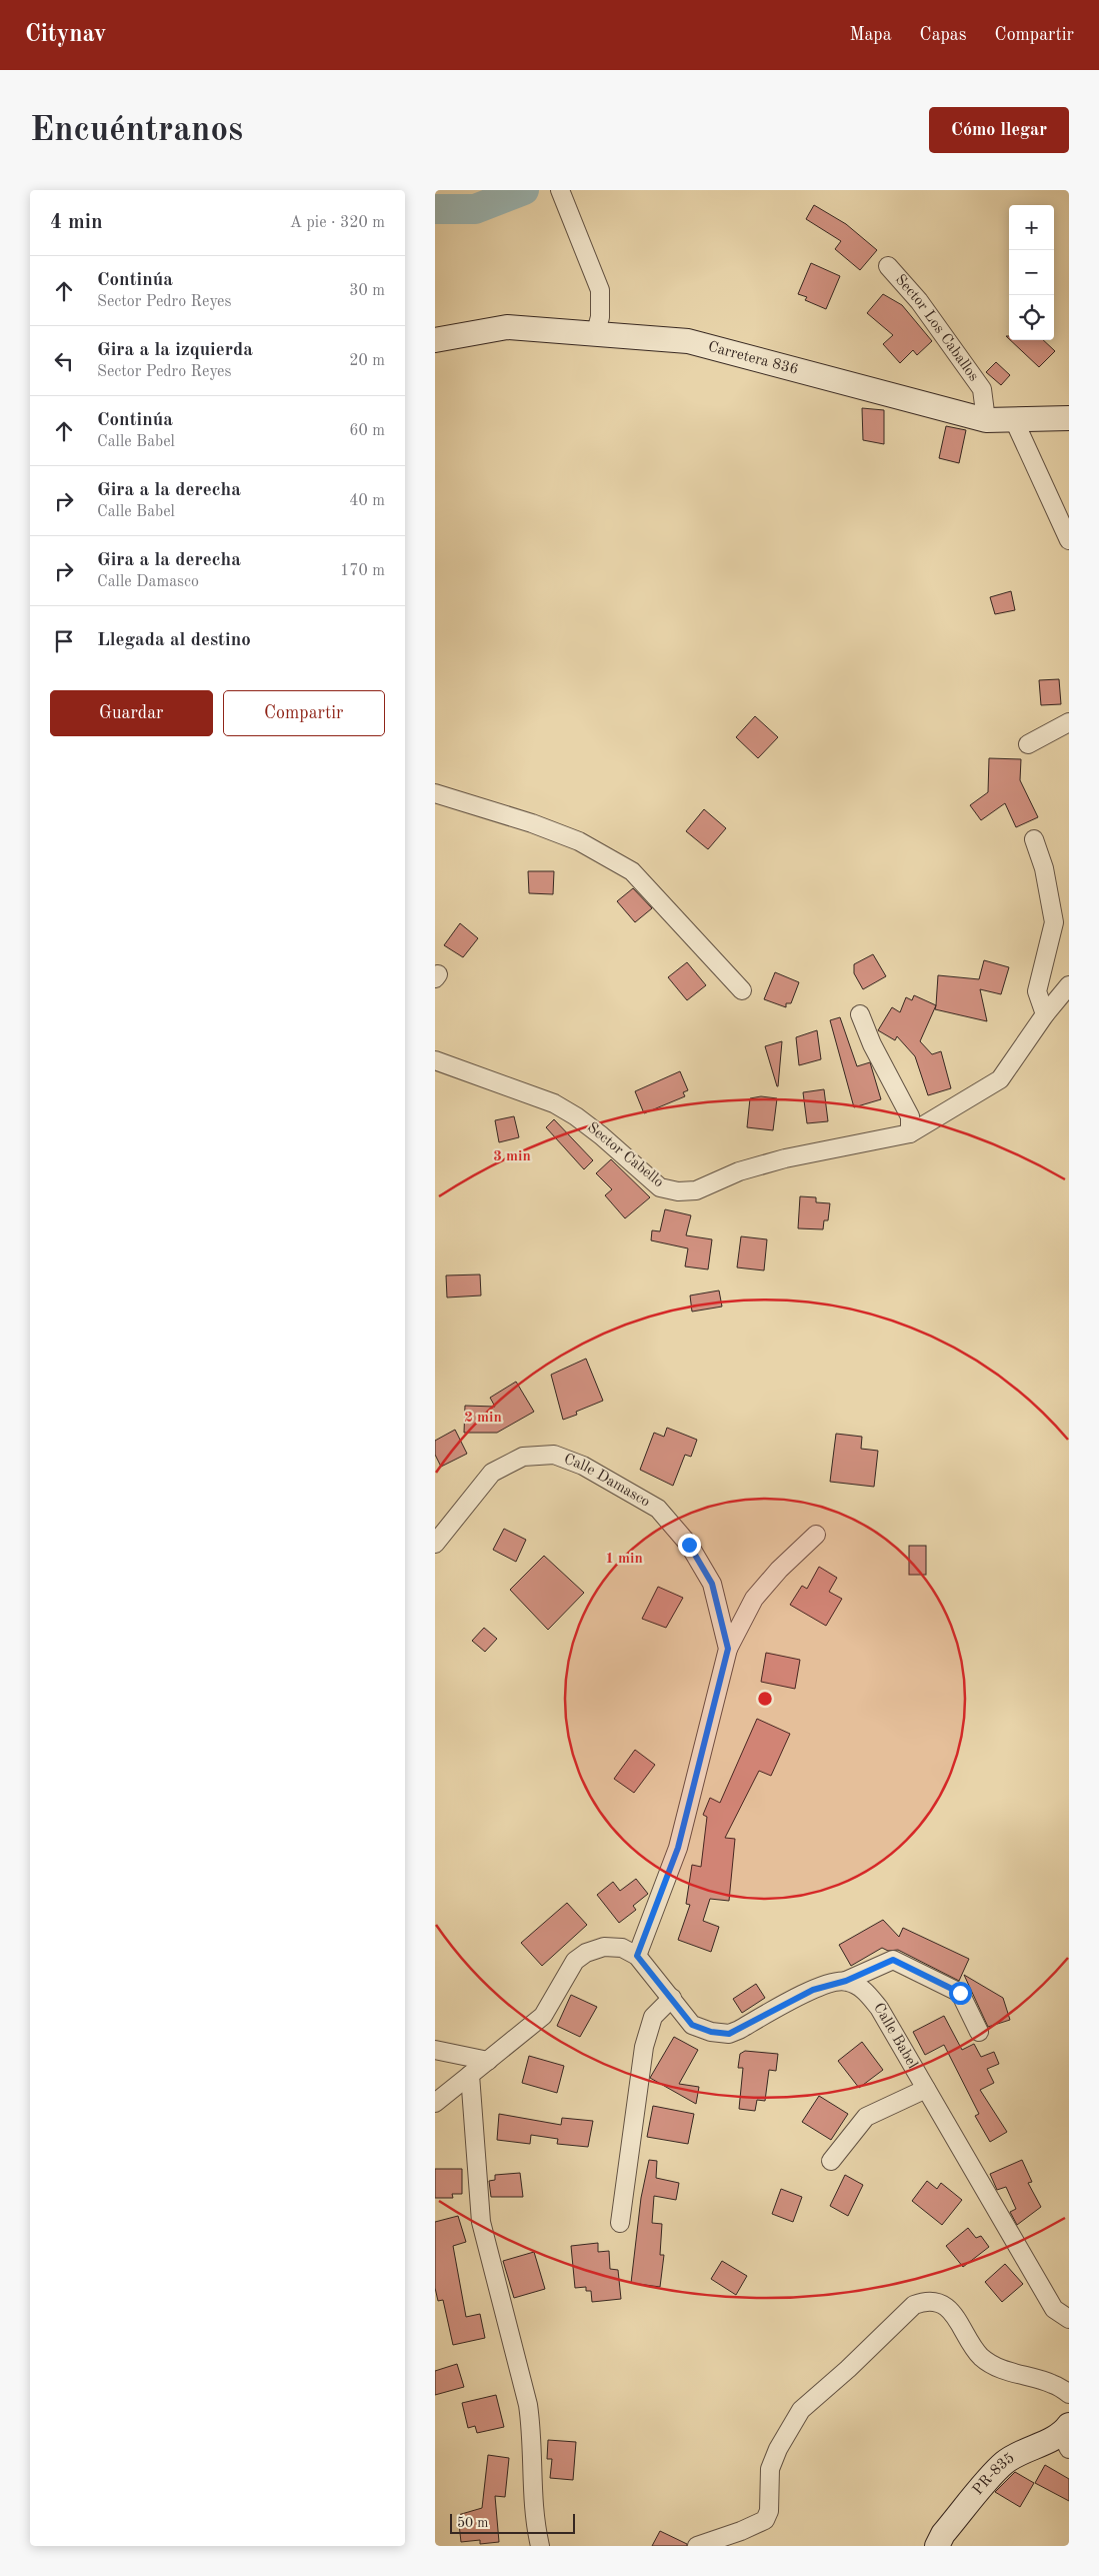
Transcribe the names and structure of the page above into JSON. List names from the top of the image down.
{
  "streets": {
    "street": [
      "Sector Los Caballos",
      "Carretera 836",
      "Sector Cabello",
      "Calle Damasco",
      "Calle Babel",
      "PR-835"
    ]
  },
  "crossings": [
    ["Sector Los Caballos", "Carretera 836"]
  ],
  "scale_bar": "50 m",
  "page": {
    "header": "Citynav",
    "nav": ["Mapa", "Capas", "Compartir"],
    "buttons": [
      "Cómo llegar",
      ["Guardar", "Compartir"]
    ],
    "title": "Encuéntranos",
    "heading": ["4 min", "A pie · 320 m"],
    "map_buttons": ["+", "−"],
    "list": [
      ["Continúa", "Sector Pedro Reyes", "30 m"],
      ["Gira a la izquierda", "Sector Pedro Reyes", "20 m"],
      ["Continúa", "Calle Babel", "60 m"],
      ["Gira a la derecha", "Calle Babel", "40 m"],
      ["Gira a la derecha", "Calle Damasco", "170 m"],
      "Llegada al destino"
    ],
    "scale": "50 m"
  },
  "rings": ["3 min", "2 min", "1 min"]
}
